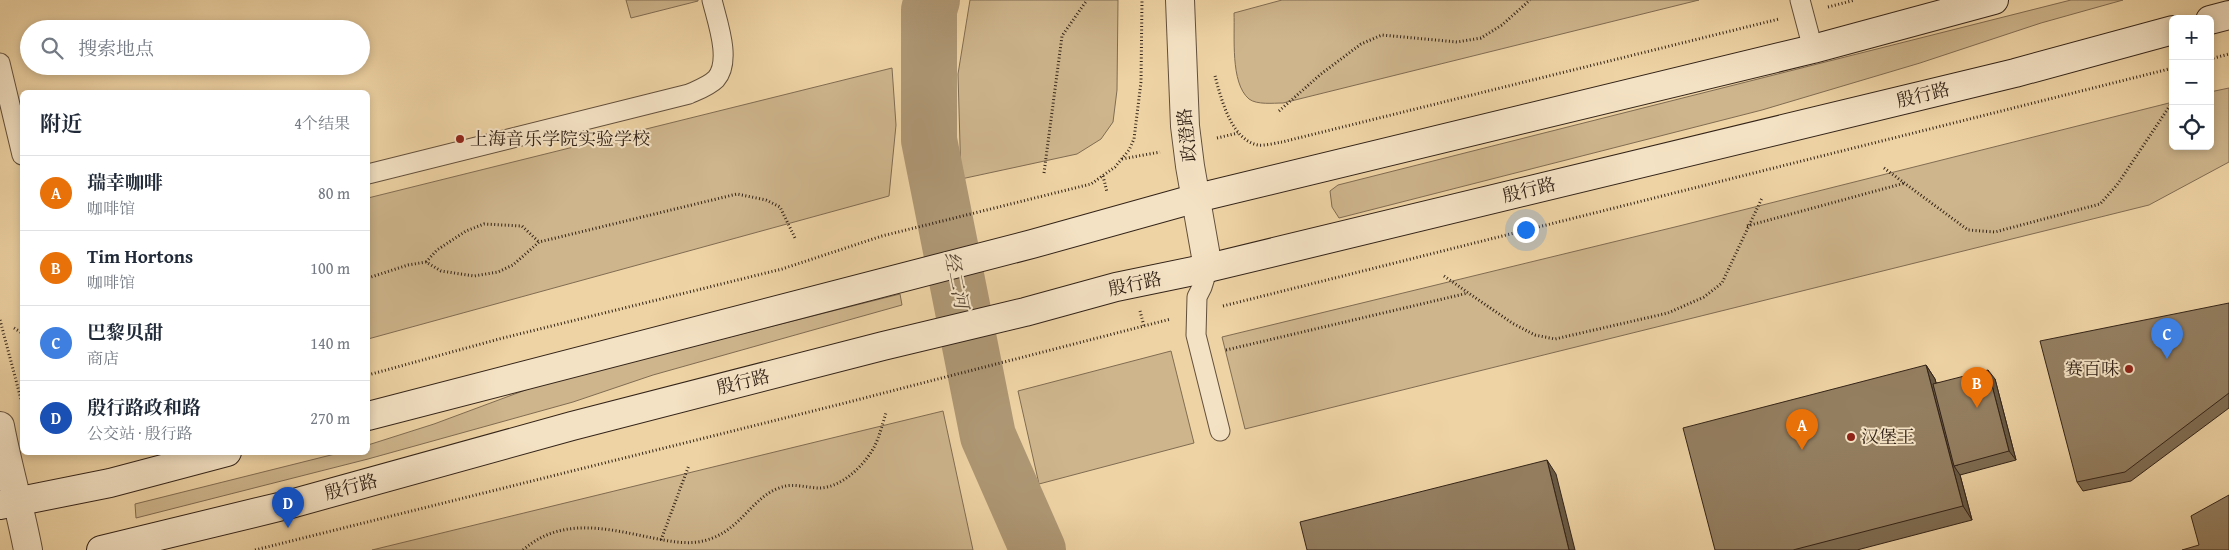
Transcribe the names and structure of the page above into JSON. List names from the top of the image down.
{
  "streets": {
    "main road": ["殷行路", "政澄路"]
  },
  "crossings": [
    ["殷行路", "政澄路"]
  ],
  "water": ["经二河"],
  "places": ["上海音乐学院实验学校", "赛百味", "汉堡王"],
  "page": {
    "map_buttons": ["+", "−"],
    "search": "搜索地点",
    "heading": ["附近", "4个结果"],
    "list": [
      {
        "mark": "A",
        "name": "瑞幸咖啡",
        "note": "咖啡馆",
        "value": "80 m"
      },
      {
        "mark": "B",
        "name": "Tim Hortons",
        "note": "咖啡馆",
        "value": "100 m"
      },
      {
        "mark": "C",
        "name": "巴黎贝甜",
        "note": "商店",
        "value": "140 m"
      },
      {
        "mark": "D",
        "name": "殷行路政和路",
        "note": "公交站 · 殷行路",
        "value": "270 m"
      }
    ],
    "pins": [
      "C",
      "B",
      "A",
      "D"
    ]
  }
}
